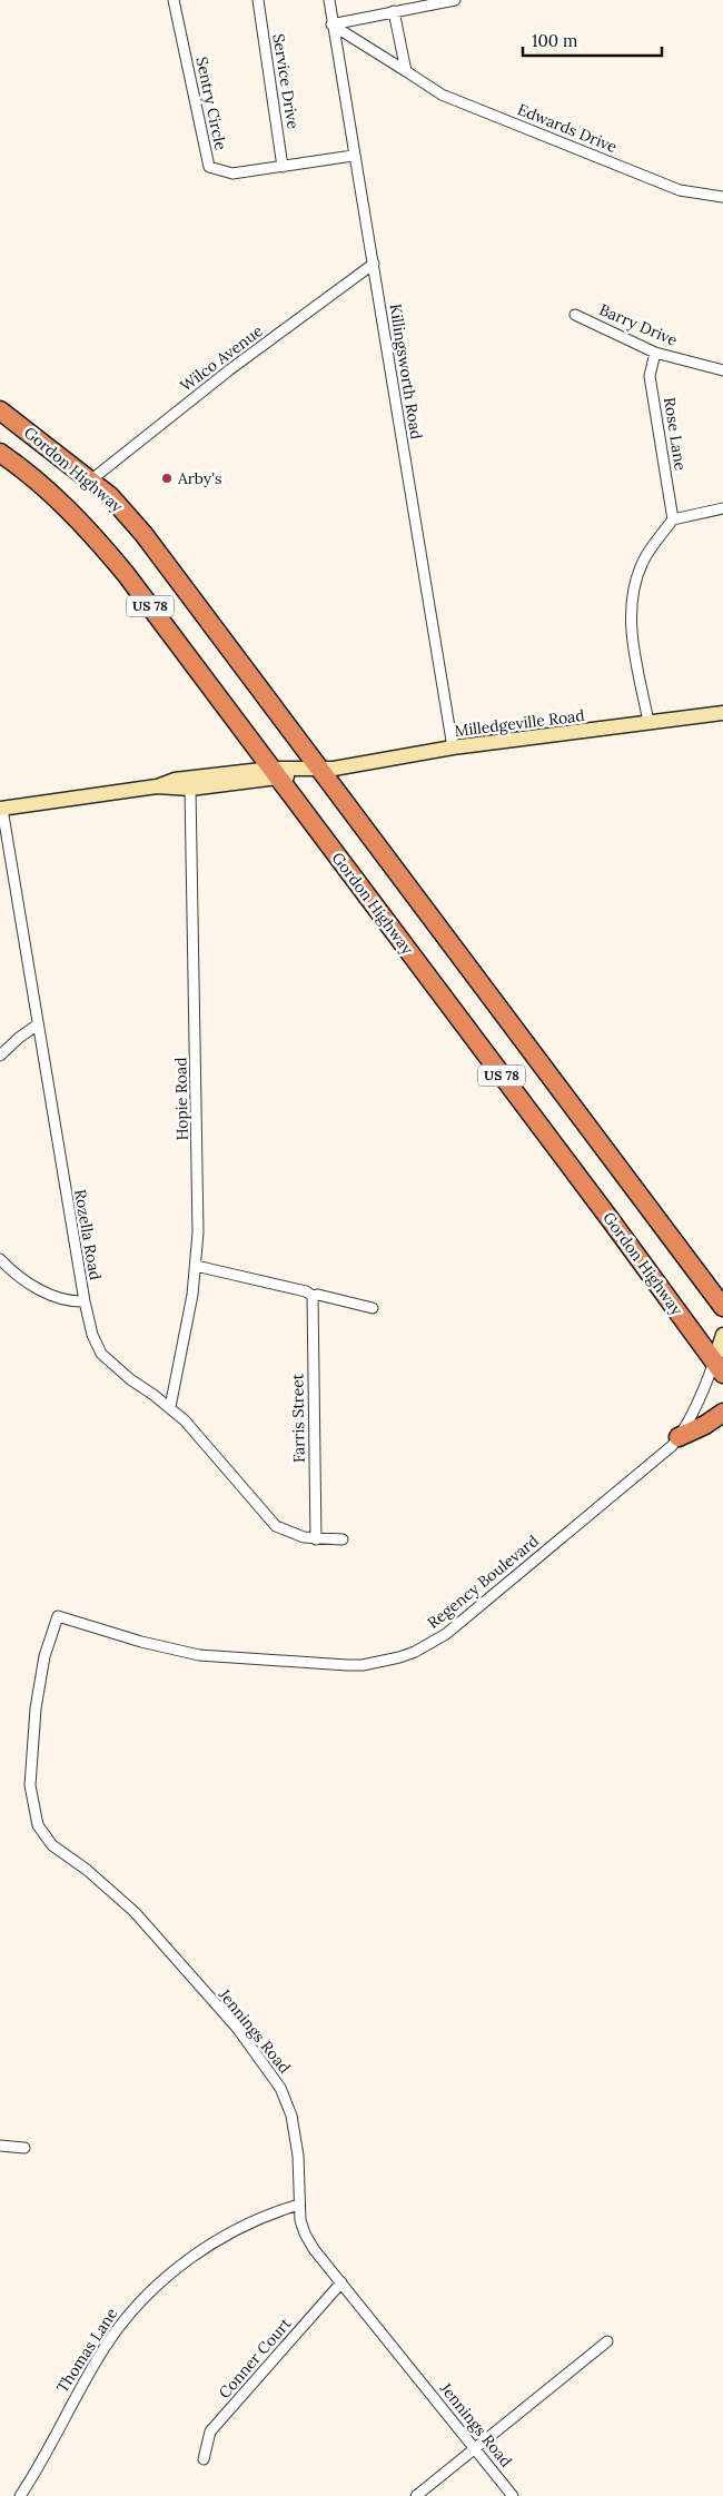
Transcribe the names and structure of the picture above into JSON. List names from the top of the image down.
{
  "streets": {
    "highway": ["Gordon Highway", "US 78"],
    "street": [
      "Service Drive",
      "Sentry Circle",
      "Edwards Drive",
      "Barry Drive",
      "Wilco Avenue",
      "Killingsworth Road",
      "Rose Lane",
      "Milledgeville Road",
      "Hopie Road",
      "Rozella Road",
      "Farris Street",
      "Regency Boulevard",
      "Jennings Road",
      "Thomas Lane",
      "Conner Court"
    ]
  },
  "crossings": [
    ["Service Drive", "Sentry Circle"],
    ["Sentry Circle", "Killingsworth Road"],
    ["Edwards Drive", "Killingsworth Road"],
    ["Barry Drive", "Rose Lane"],
    ["Wilco Avenue", "Killingsworth Road"],
    ["Wilco Avenue", "Gordon Highway"],
    ["Killingsworth Road", "Milledgeville Road"],
    ["Gordon Highway", "Milledgeville Road"],
    ["Gordon Highway", "Regency Boulevard"],
    ["Milledgeville Road", "Hopie Road"],
    ["Milledgeville Road", "Rozella Road"],
    ["Hopie Road", "Rozella Road"],
    ["Rozella Road", "Farris Street"],
    ["Regency Boulevard", "Jennings Road"],
    ["Jennings Road", "Thomas Lane"],
    ["Jennings Road", "Conner Court"]
  ],
  "places": ["Arby's"],
  "scale_bar": "100 m"
}
